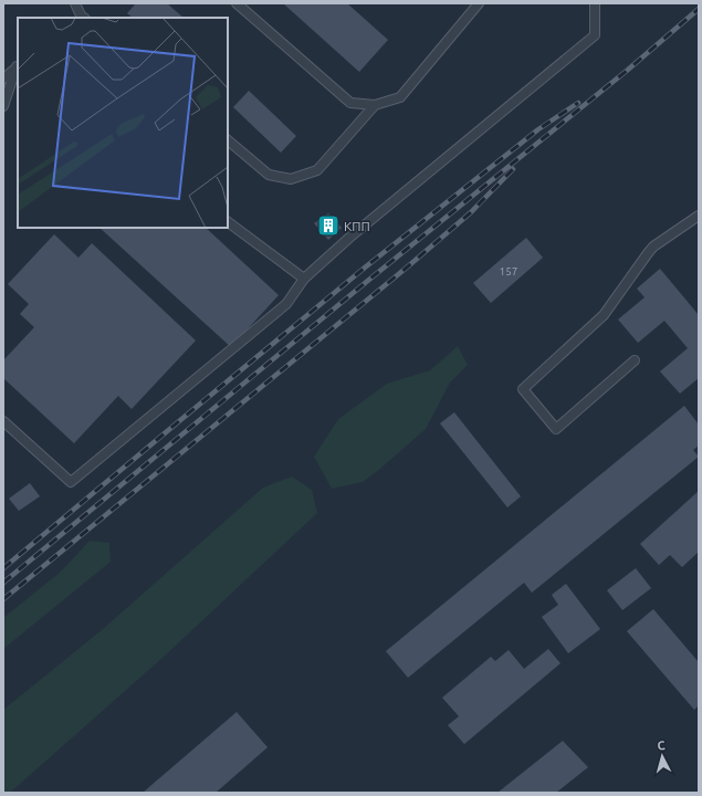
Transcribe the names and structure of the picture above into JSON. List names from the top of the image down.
{
  "places": {
    "building": ["КПП"]
  },
  "house_numbers": ["157"],
  "north": "top"
}
